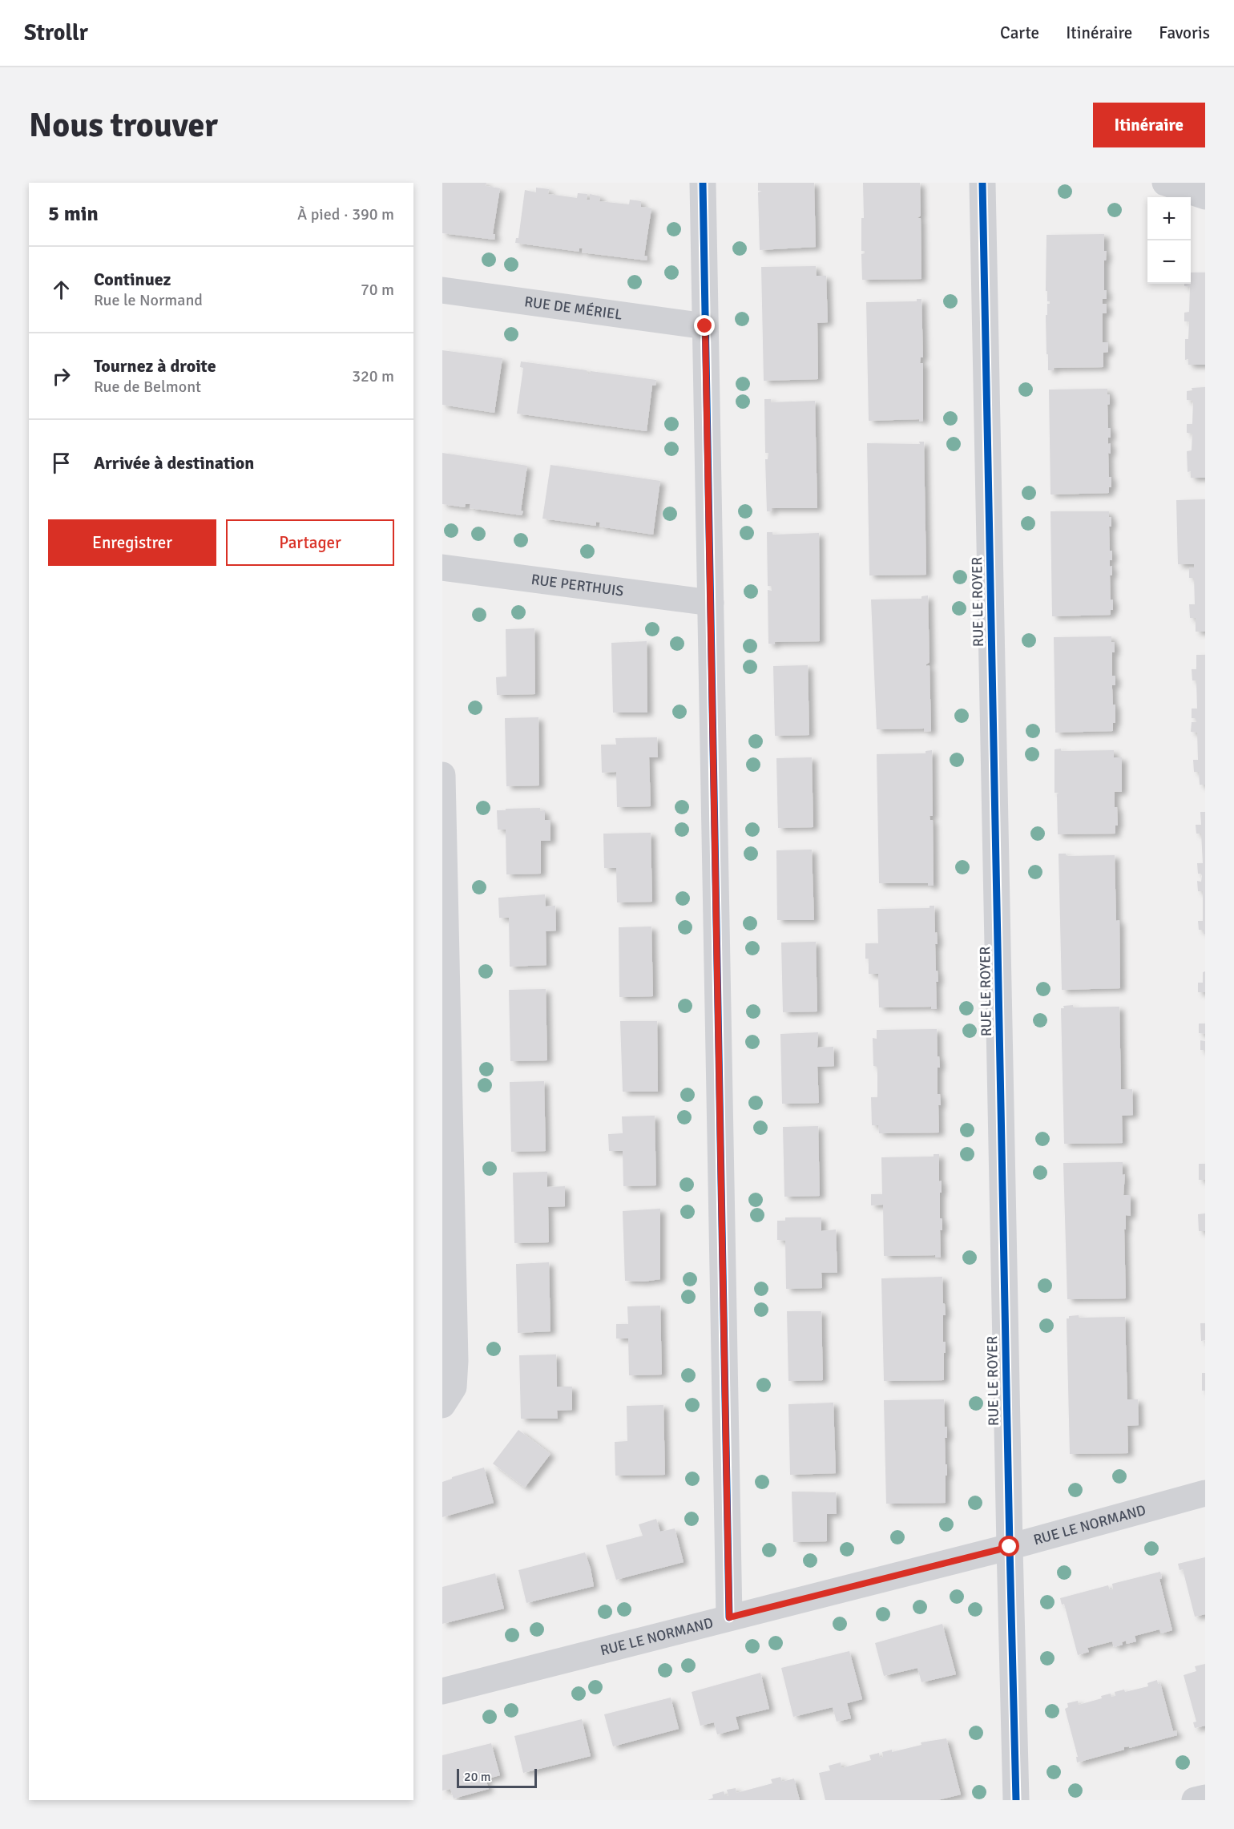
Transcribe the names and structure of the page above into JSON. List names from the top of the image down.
{
  "streets": {
    "street": [
      "RUE DE MÉRIEL",
      "RUE PERTHUIS",
      "RUE LE ROYER",
      "RUE LE NORMAND"
    ]
  },
  "crossings": [
    ["RUE LE ROYER", "RUE LE NORMAND"]
  ],
  "scale_bar": "20 m",
  "page": {
    "header": "Strollr",
    "nav": ["Carte", "Itinéraire", "Favoris"],
    "buttons": [
      "Itinéraire",
      ["Enregistrer", "Partager"]
    ],
    "title": "Nous trouver",
    "heading": ["5 min", "À pied · 390 m"],
    "map_buttons": ["+", "−"],
    "list": [
      ["Continuez", "Rue le Normand", "70 m"],
      ["Tournez à droite", "Rue de Belmont", "320 m"],
      "Arrivée à destination"
    ],
    "scale": "20 m"
  }
}
